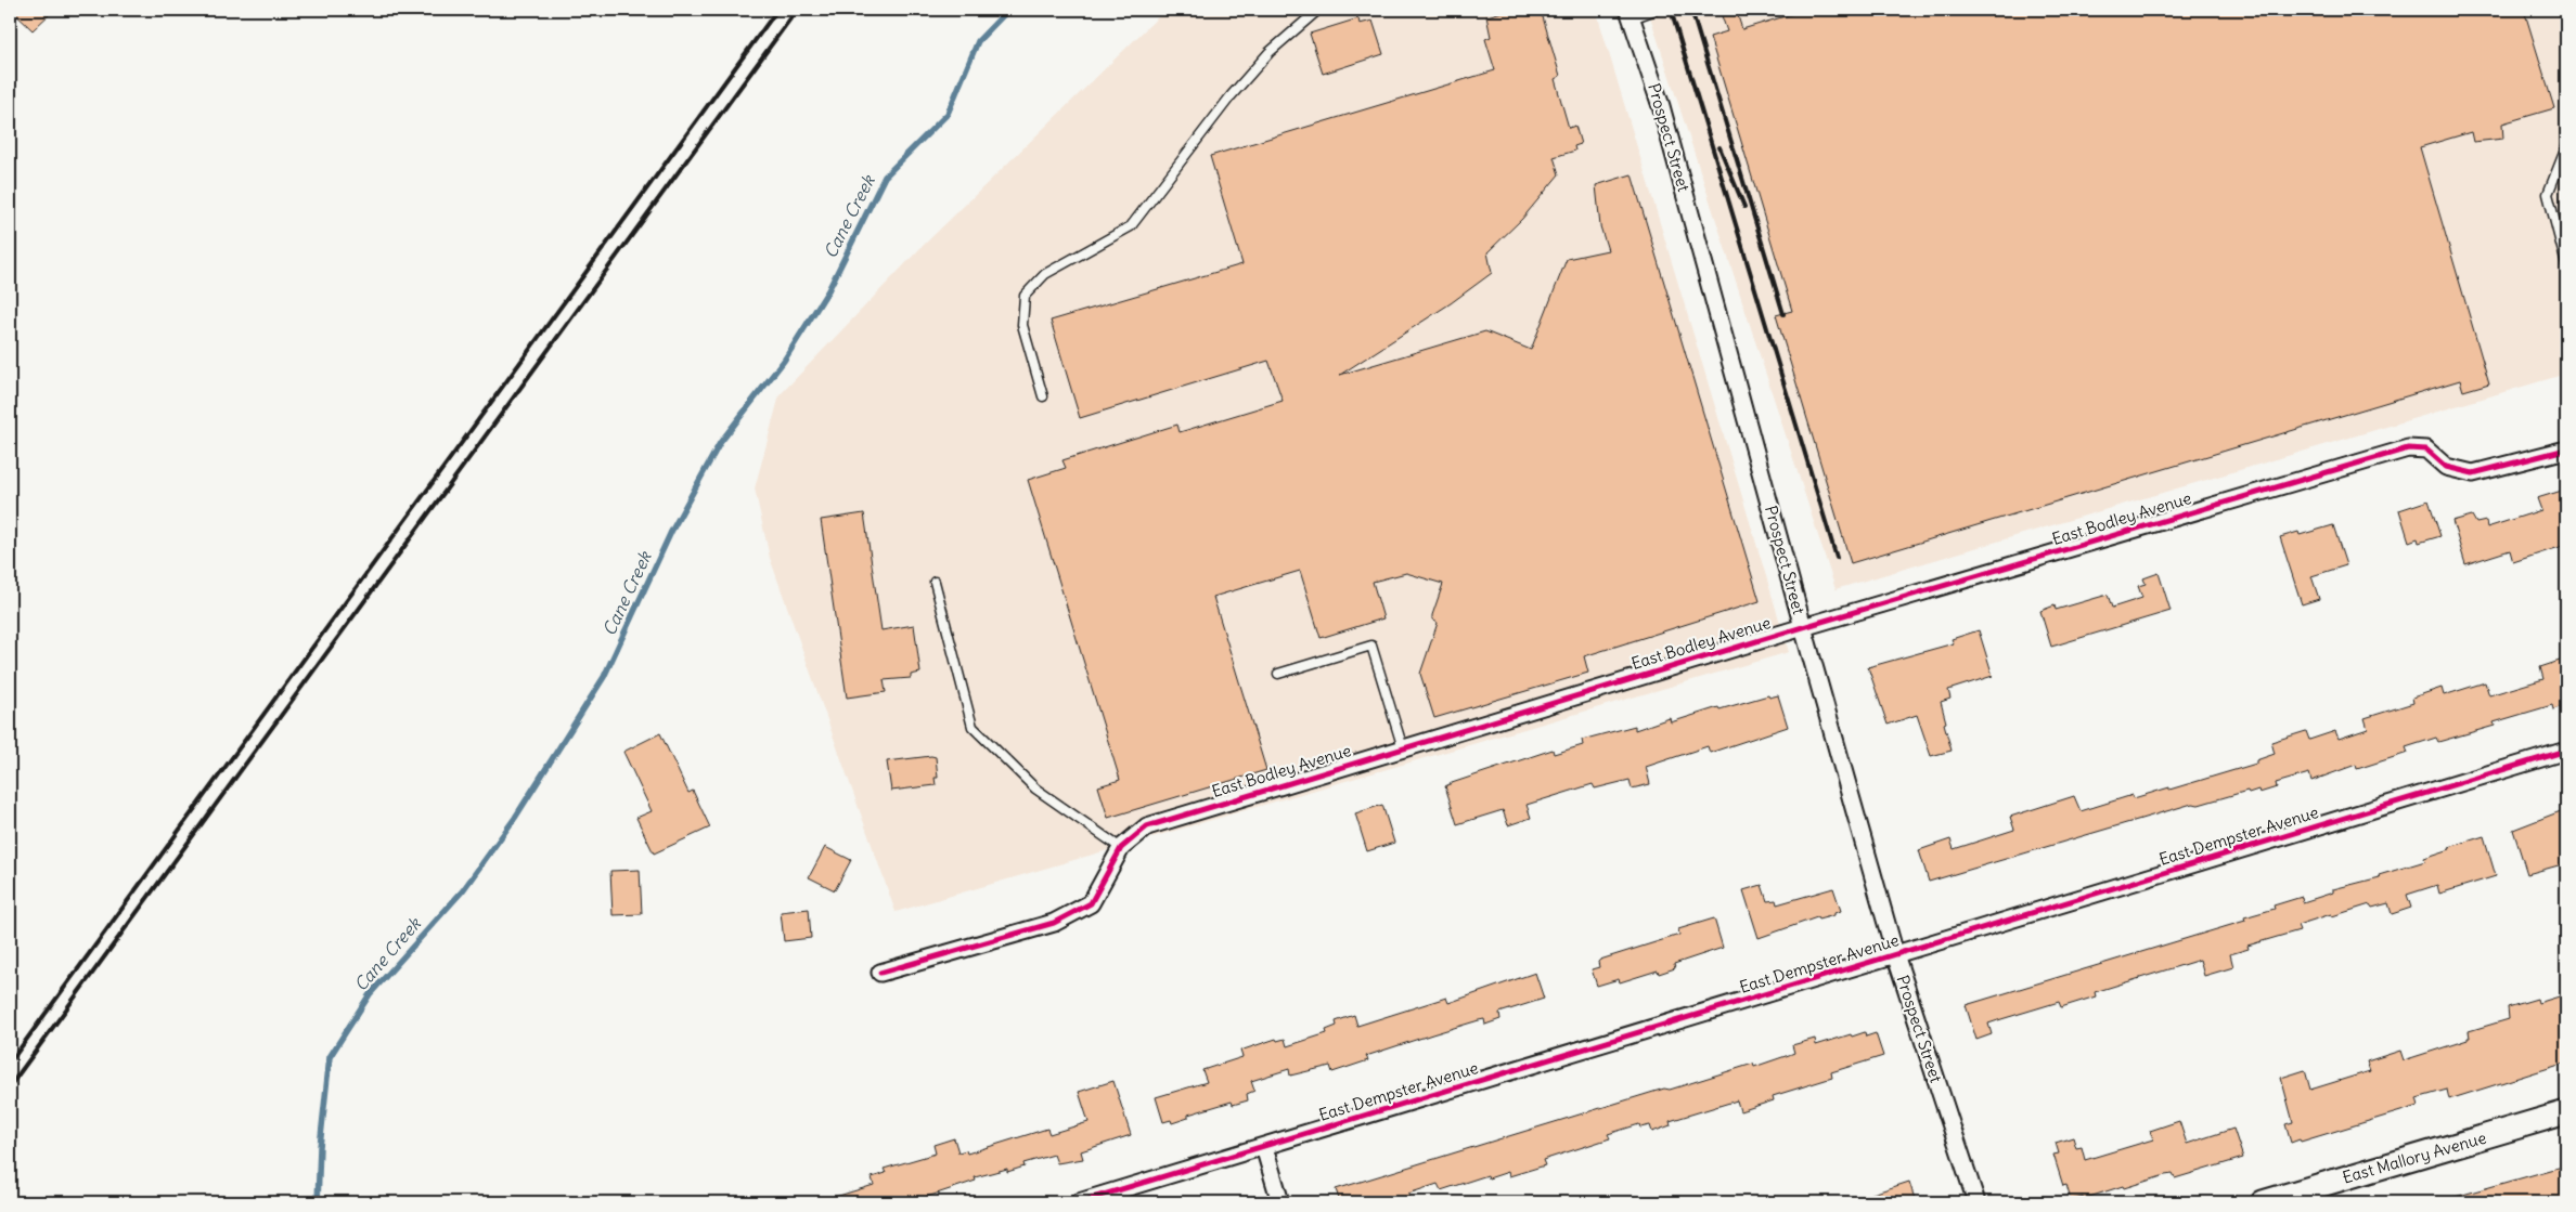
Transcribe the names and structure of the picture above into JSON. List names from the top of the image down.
{
  "streets": {
    "main road": ["East Mallory Avenue"],
    "street": ["Prospect Street", "East Bodley Avenue", "East Dempster Avenue"]
  },
  "crossings": [
    ["Prospect Street", "East Bodley Avenue"],
    ["Prospect Street", "East Dempster Avenue"]
  ],
  "water": ["Cane Creek"]
}
